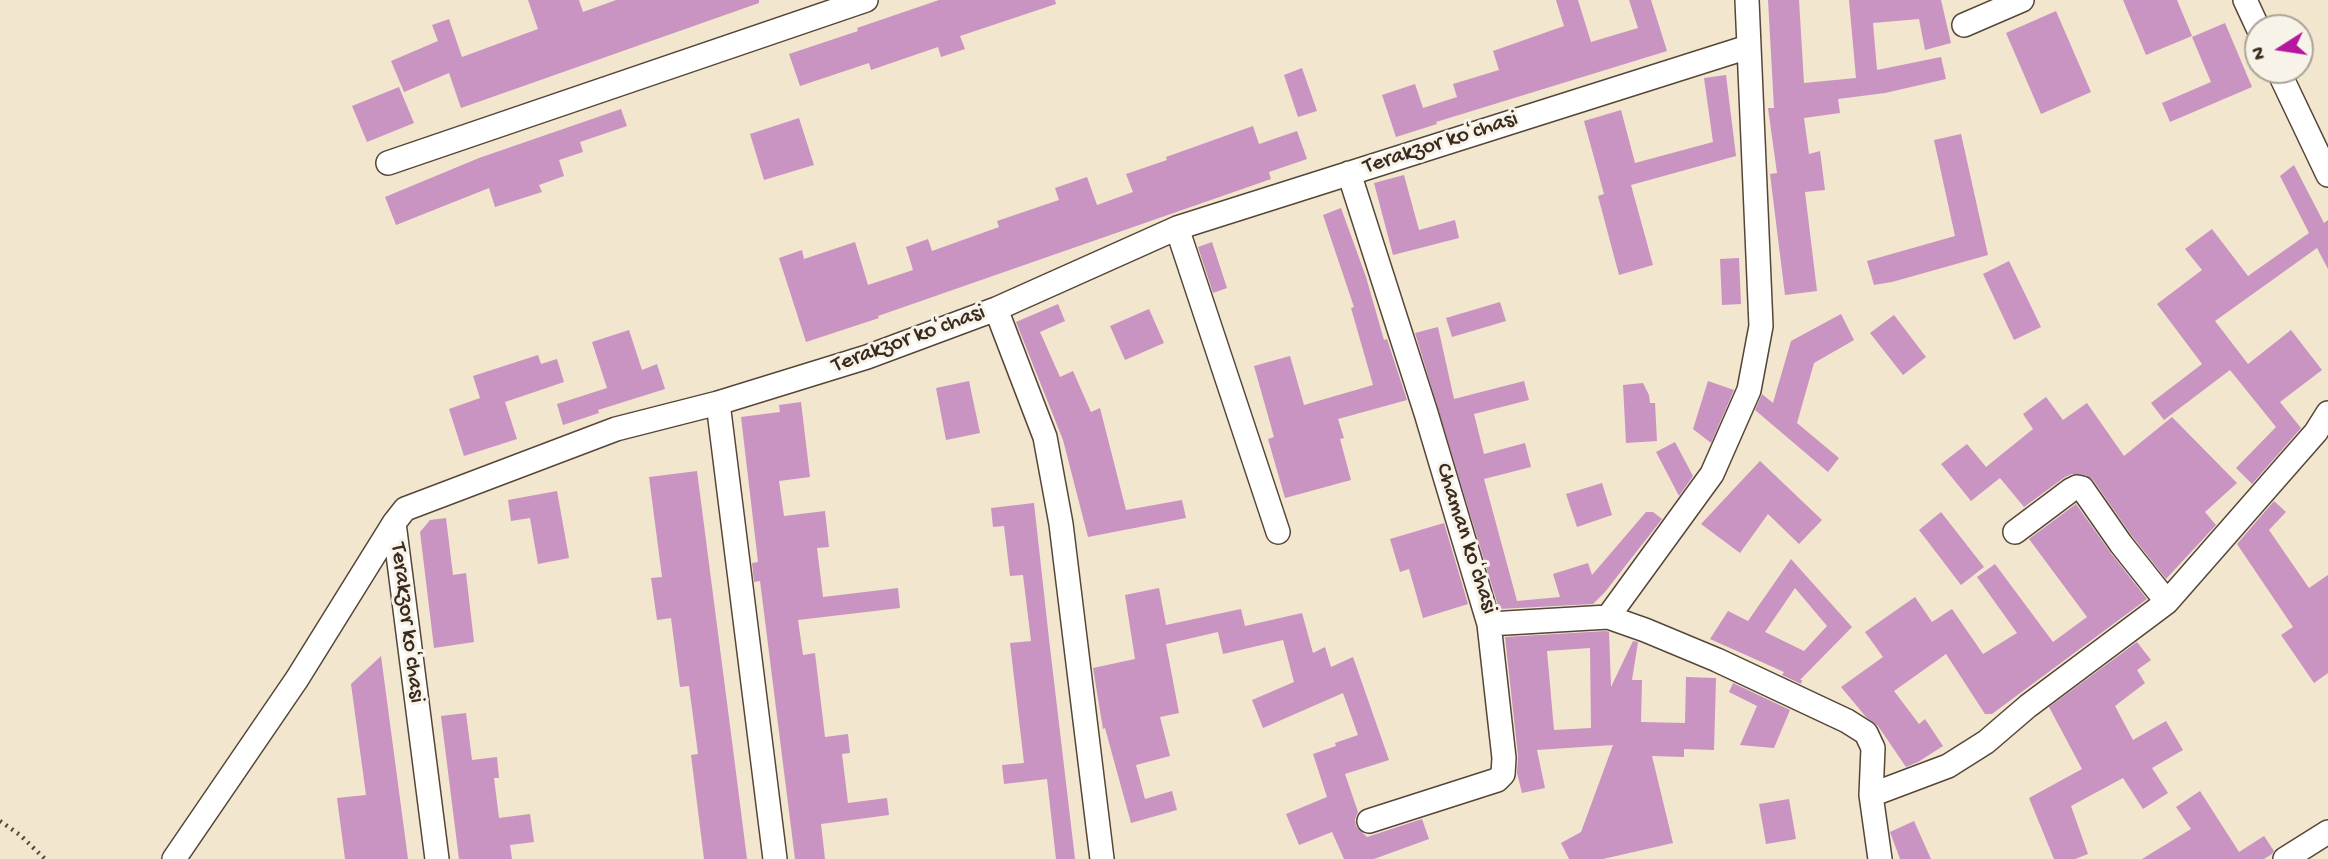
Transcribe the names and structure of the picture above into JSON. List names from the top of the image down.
{
  "streets": {
    "street": ["Terakzor koʻchasi", "Chaman koʻchasi"]
  },
  "crossings": [
    ["Terakzor koʻchasi", "Chaman koʻchasi"]
  ],
  "north": "left"
}
